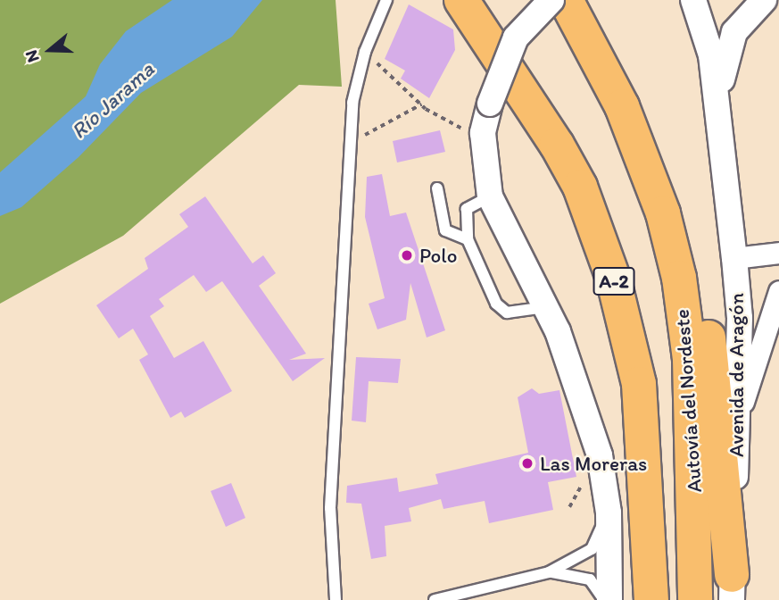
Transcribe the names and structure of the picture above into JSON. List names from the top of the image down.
{
  "streets": {
    "highway": ["A-2", "Autovía del Nordeste"],
    "street": ["Avenida de Aragón"]
  },
  "water": ["Río Jarama"],
  "places": ["Polo", "Las Moreras"],
  "north": "left"
}
